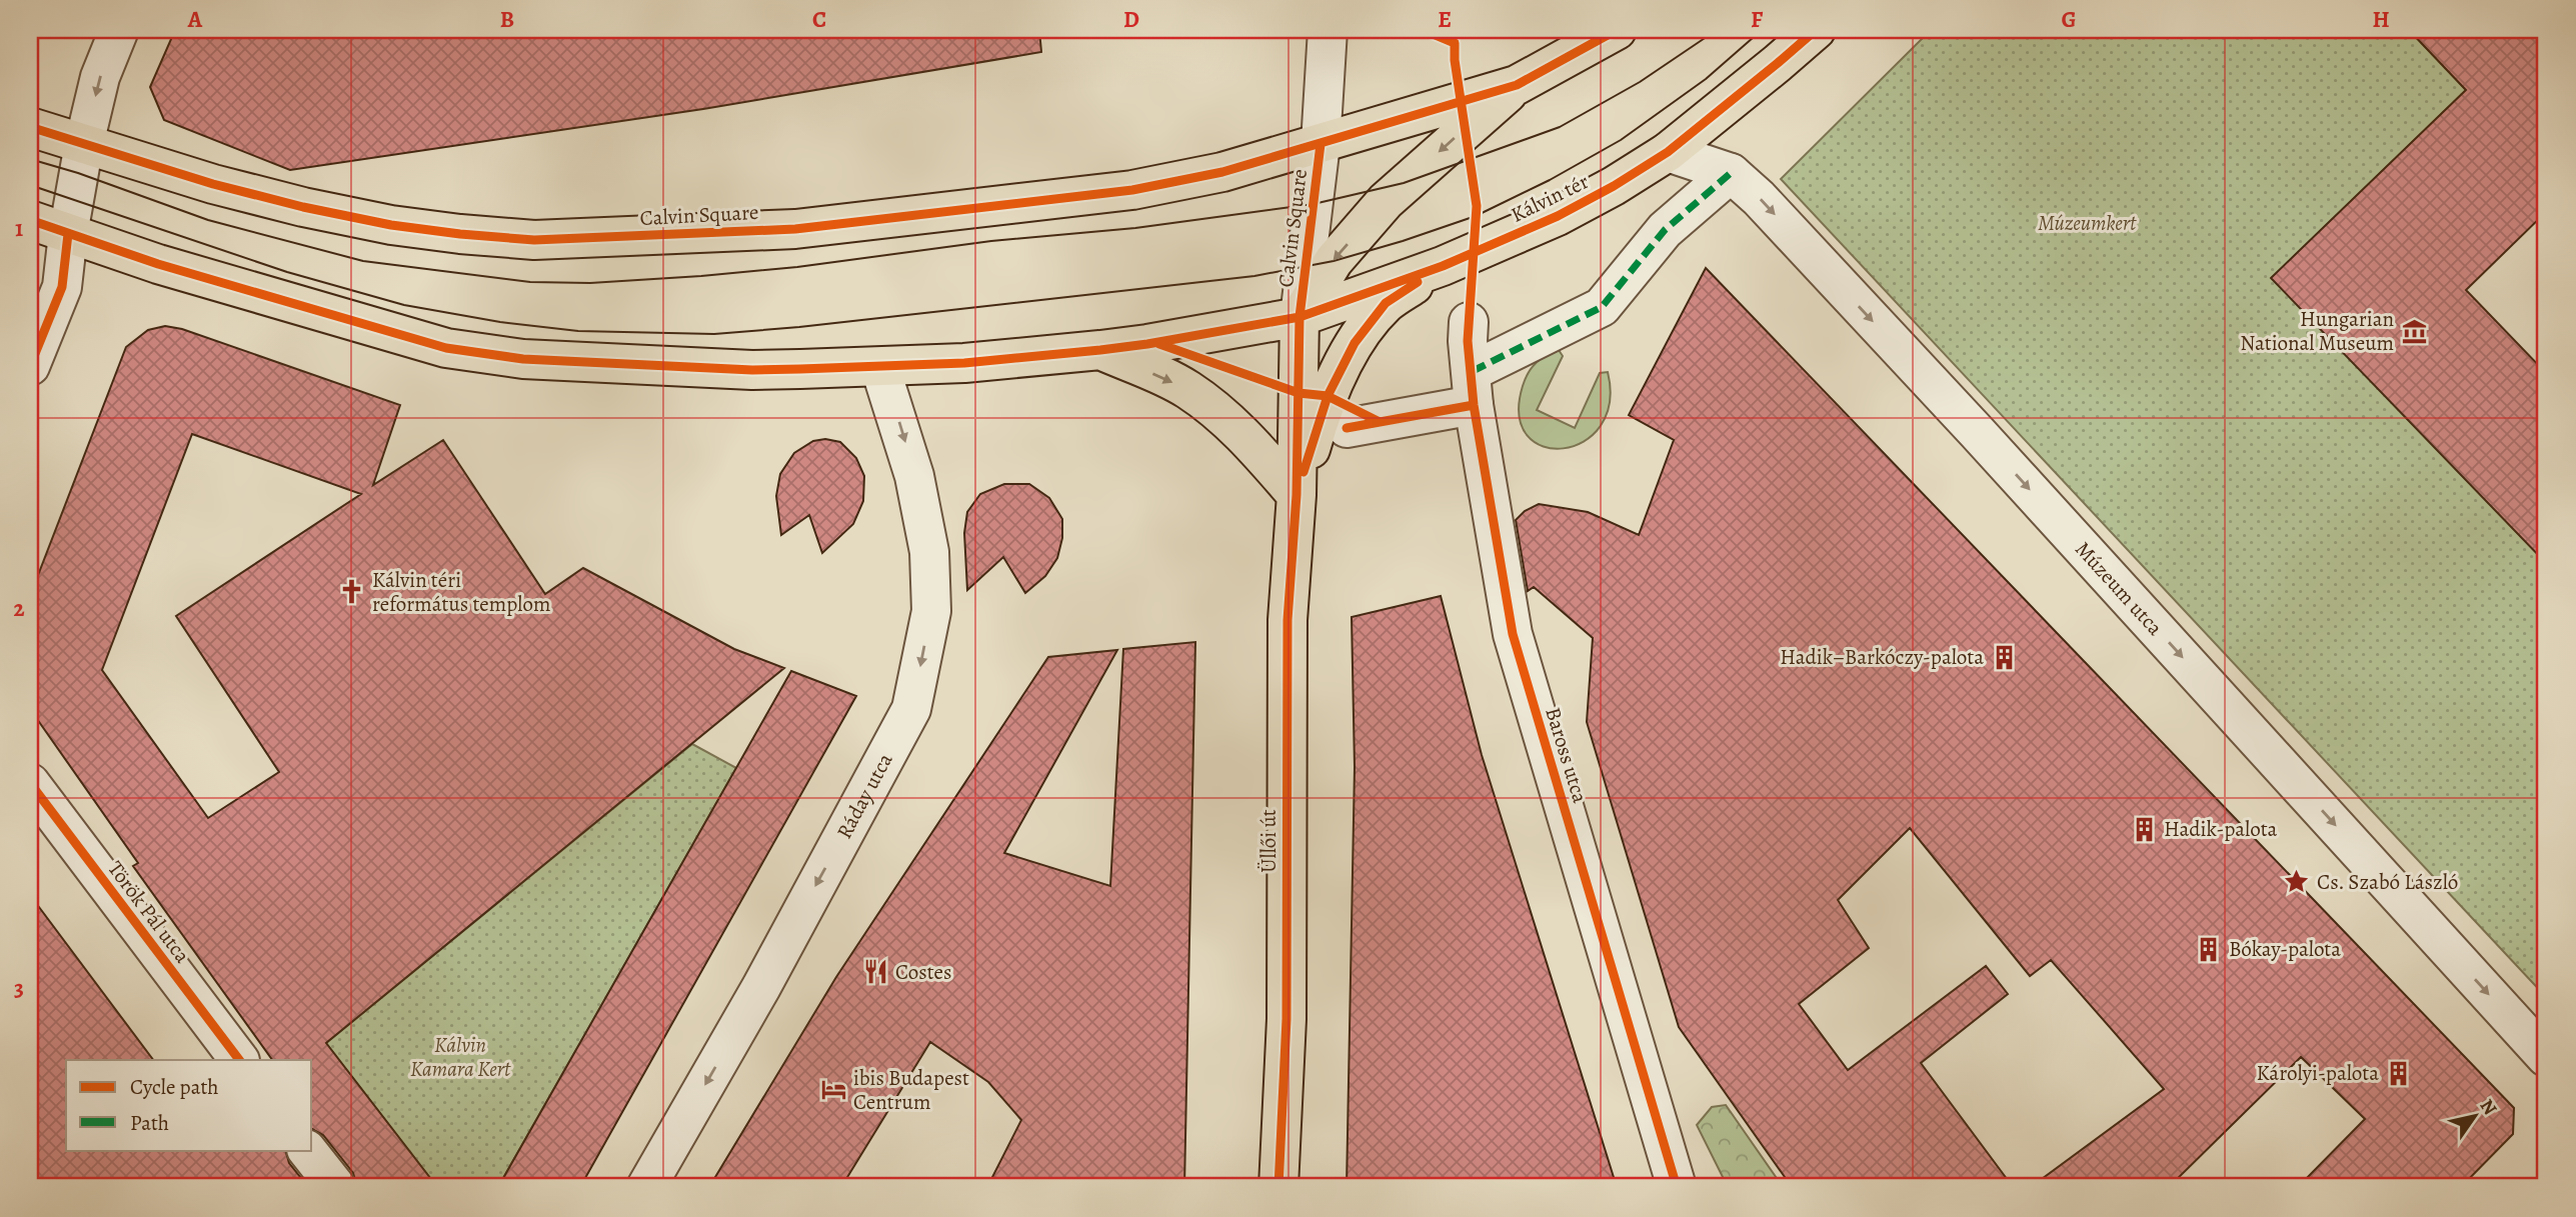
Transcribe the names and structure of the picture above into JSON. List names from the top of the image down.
{
  "streets": {
    "main road": ["Kálvin tér", "Calvin Square", "Üllői út"],
    "street": [
      "Múzeum utca",
      "Baross utca",
      "Ráday utca",
      "Török Pál utca"
    ]
  },
  "crossings": [
    ["Kálvin tér", "Calvin Square"],
    ["Kálvin tér", "Múzeum utca"],
    ["Calvin Square", "Ráday utca"],
    ["Calvin Square", "Üllői út"]
  ],
  "one_way": ["Múzeum utca", "Ráday utca"],
  "parks": ["Múzeumkert", "Kálvin Kamara Kert"],
  "places": {
    "museum": ["Hungarian National Museum"],
    "church": ["Kálvin téri református templom"],
    "building": [
      "Hadik–Barkóczy-palota",
      "Hadik-palota",
      "Bókay-palota",
      "Károlyi-palota"
    ],
    "place": ["Cs. Szabó László"],
    "restaurant": ["Costes"],
    "hotel": ["ibis Budapest Centrum"]
  },
  "legend": ["Cycle path", "Path"],
  "north": "top right",
  "grid": {
    "columns": [
      "A",
      "B",
      "C",
      "D",
      "E",
      "F",
      "G",
      "H"
    ],
    "rows": ["1", "2", "3"]
  }
}
